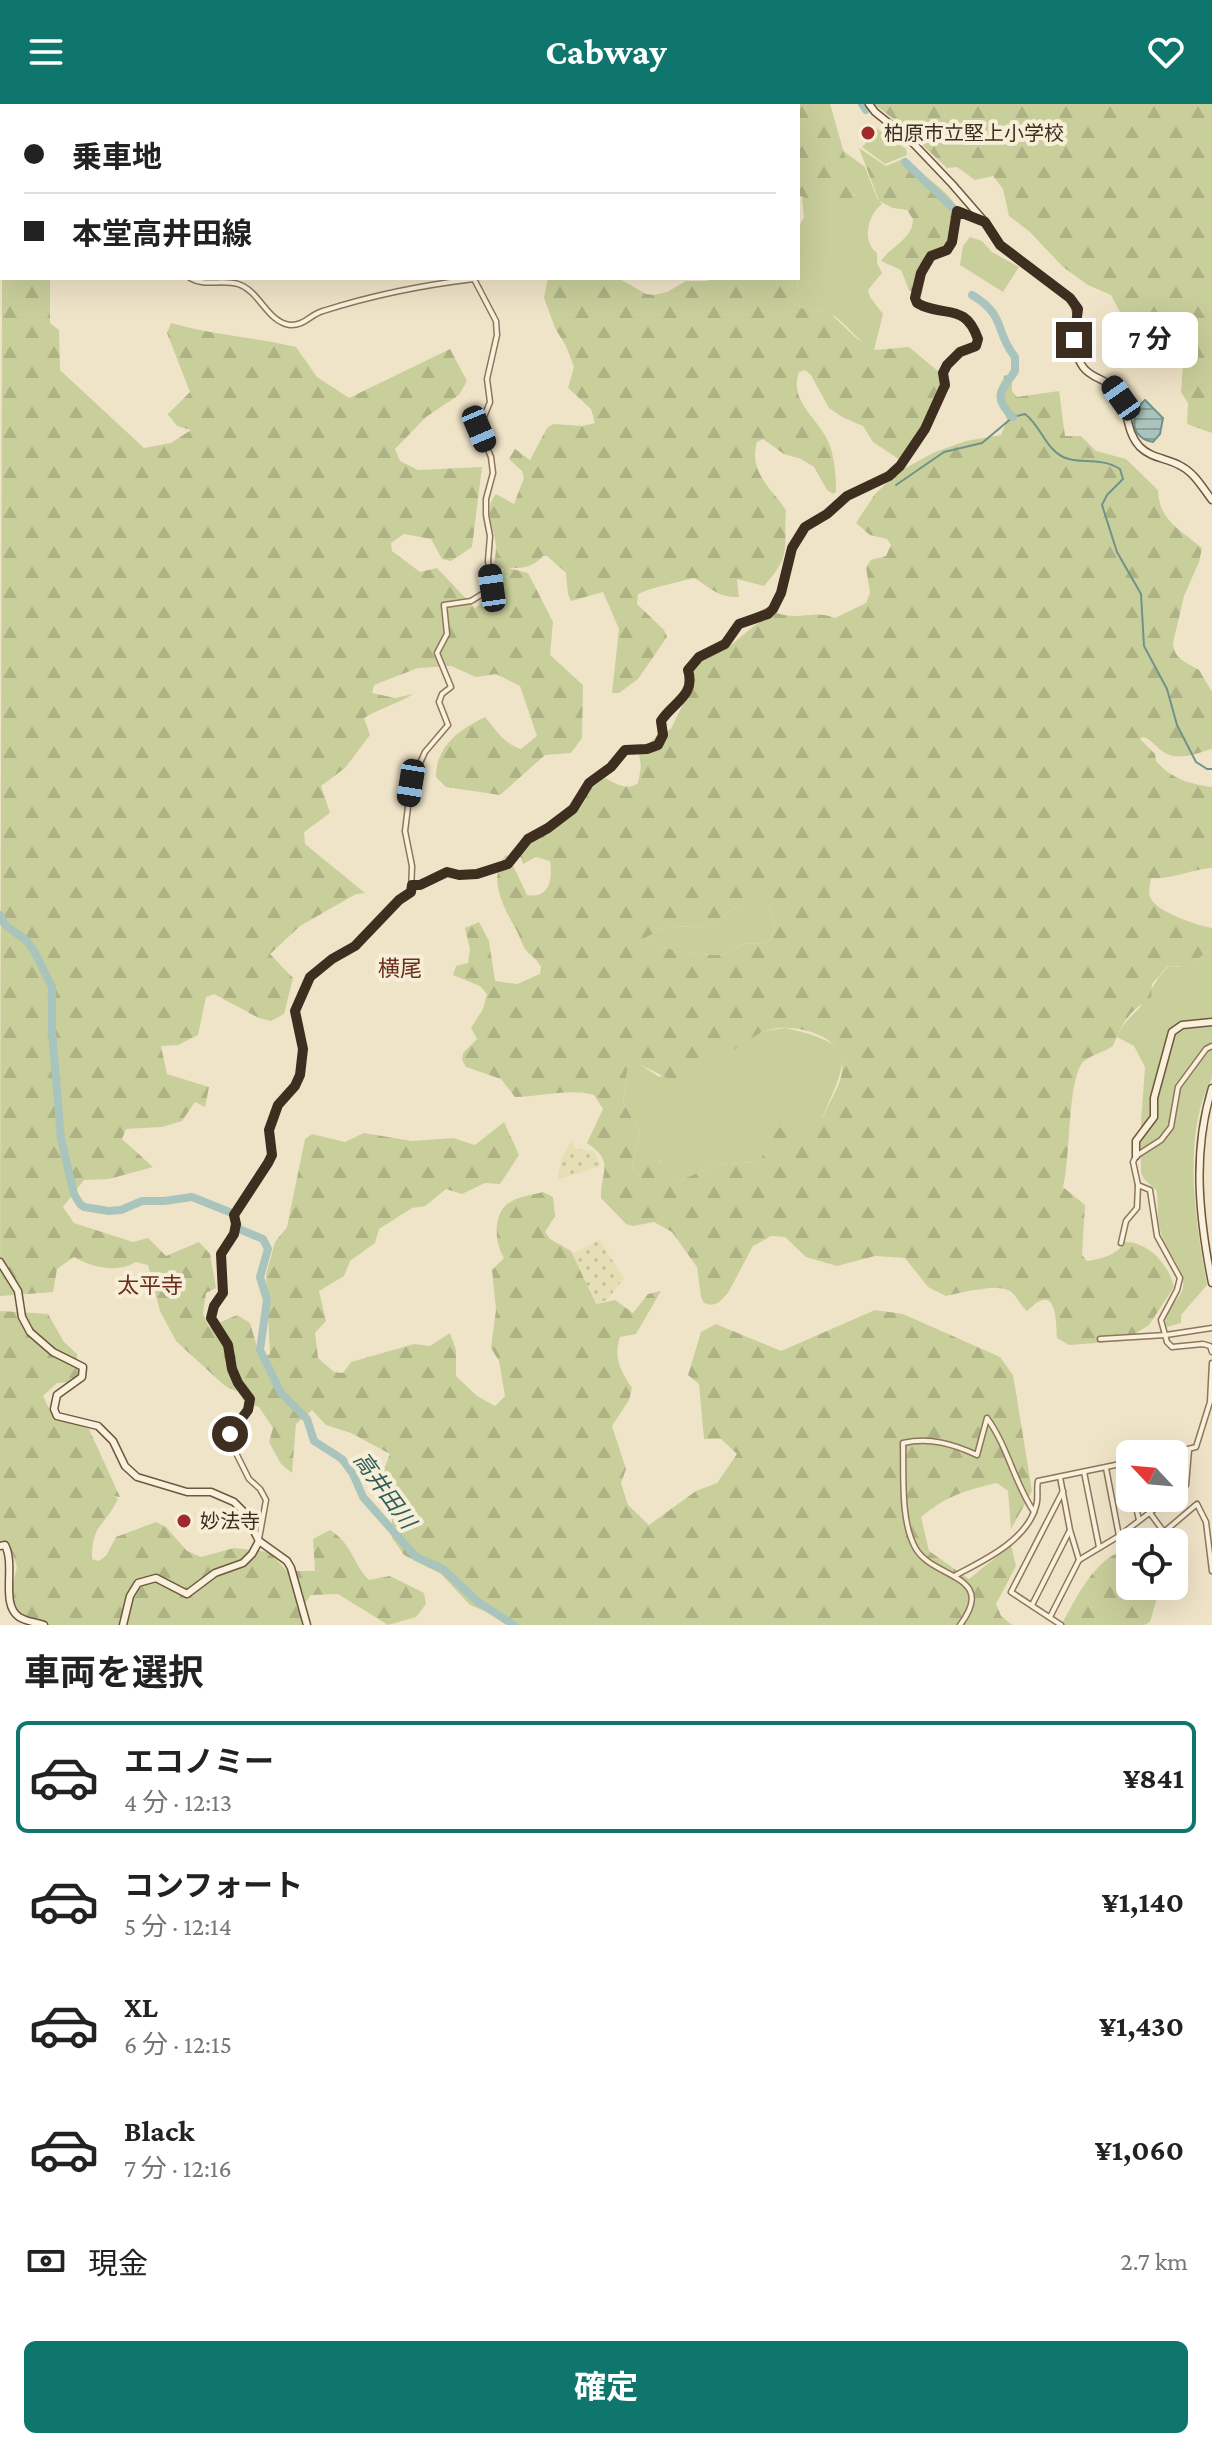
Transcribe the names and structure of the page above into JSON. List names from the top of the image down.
{
  "districts": ["横尾", "太平寺"],
  "water": ["高井田川"],
  "places": ["柏原市立堅上小学校", "妙法寺"],
  "north": "top left",
  "page": {
    "header": "Cabway",
    "banner": ["乗車地", "本堂高井田線"],
    "bubble": "7 分",
    "heading": "車両を選択",
    "list": [
      {
        "name": "エコノミー",
        "note": "4 分 · 12:13",
        "value": "¥841"
      },
      {
        "name": "コンフォート",
        "note": "5 分 · 12:14",
        "value": "¥1,140"
      },
      {
        "name": "XL",
        "note": "6 分 · 12:15",
        "value": "¥1,430"
      },
      {
        "name": "Black",
        "note": "7 分 · 12:16",
        "value": "¥1,060"
      }
    ],
    "pay": ["現金", "2.7 km"],
    "buttons": "確定"
  }
}
